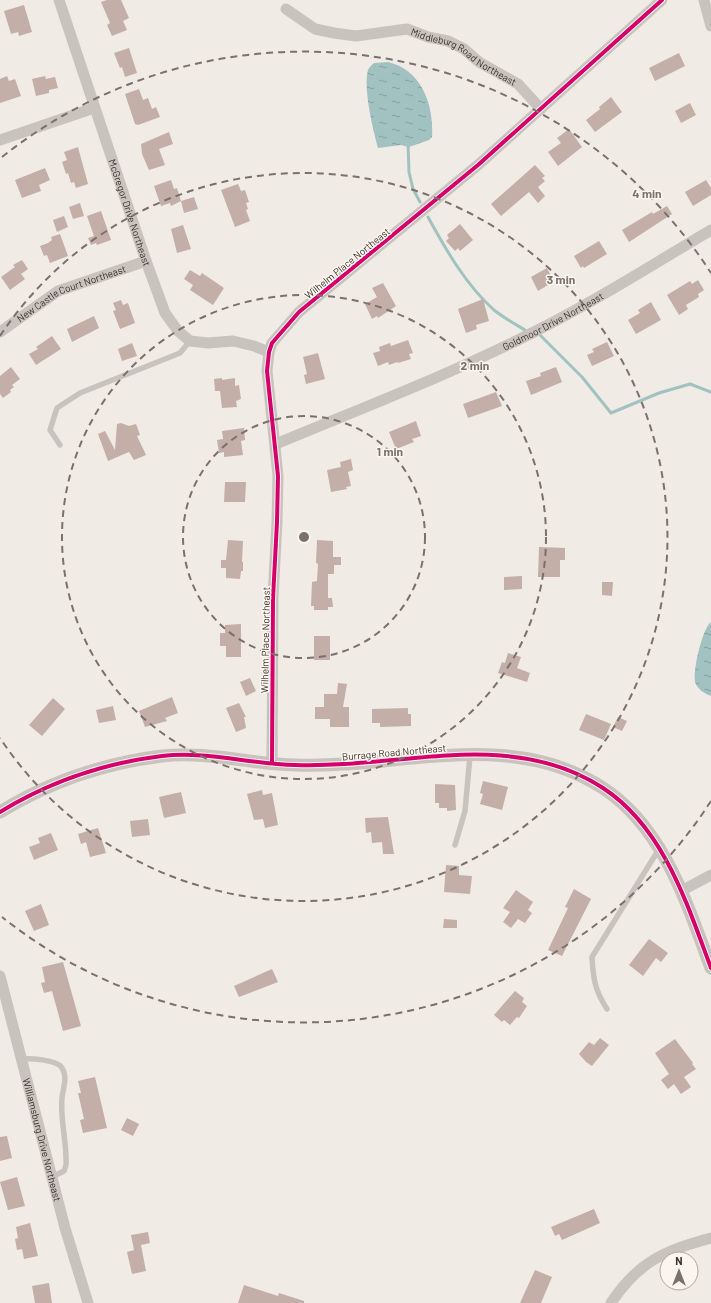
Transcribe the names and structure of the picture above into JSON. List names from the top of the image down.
{
  "streets": {
    "street": [
      "Middleburg Road Northeast",
      "McGregor Drive Northeast",
      "Wilhelm Place Northeast",
      "New Castle Court Northeast",
      "Goldmoor Drive Northeast",
      "Burrage Road Northeast",
      "Williamsburg Drive Northeast"
    ]
  },
  "crossings": [
    ["Middleburg Road Northeast", "Wilhelm Place Northeast"],
    ["McGregor Drive Northeast", "New Castle Court Northeast"],
    ["Wilhelm Place Northeast", "Goldmoor Drive Northeast"],
    ["Wilhelm Place Northeast", "Burrage Road Northeast"]
  ],
  "north": "top",
  "rings": [
    "4 min",
    "3 min",
    "2 min",
    "1 min"
  ]
}
